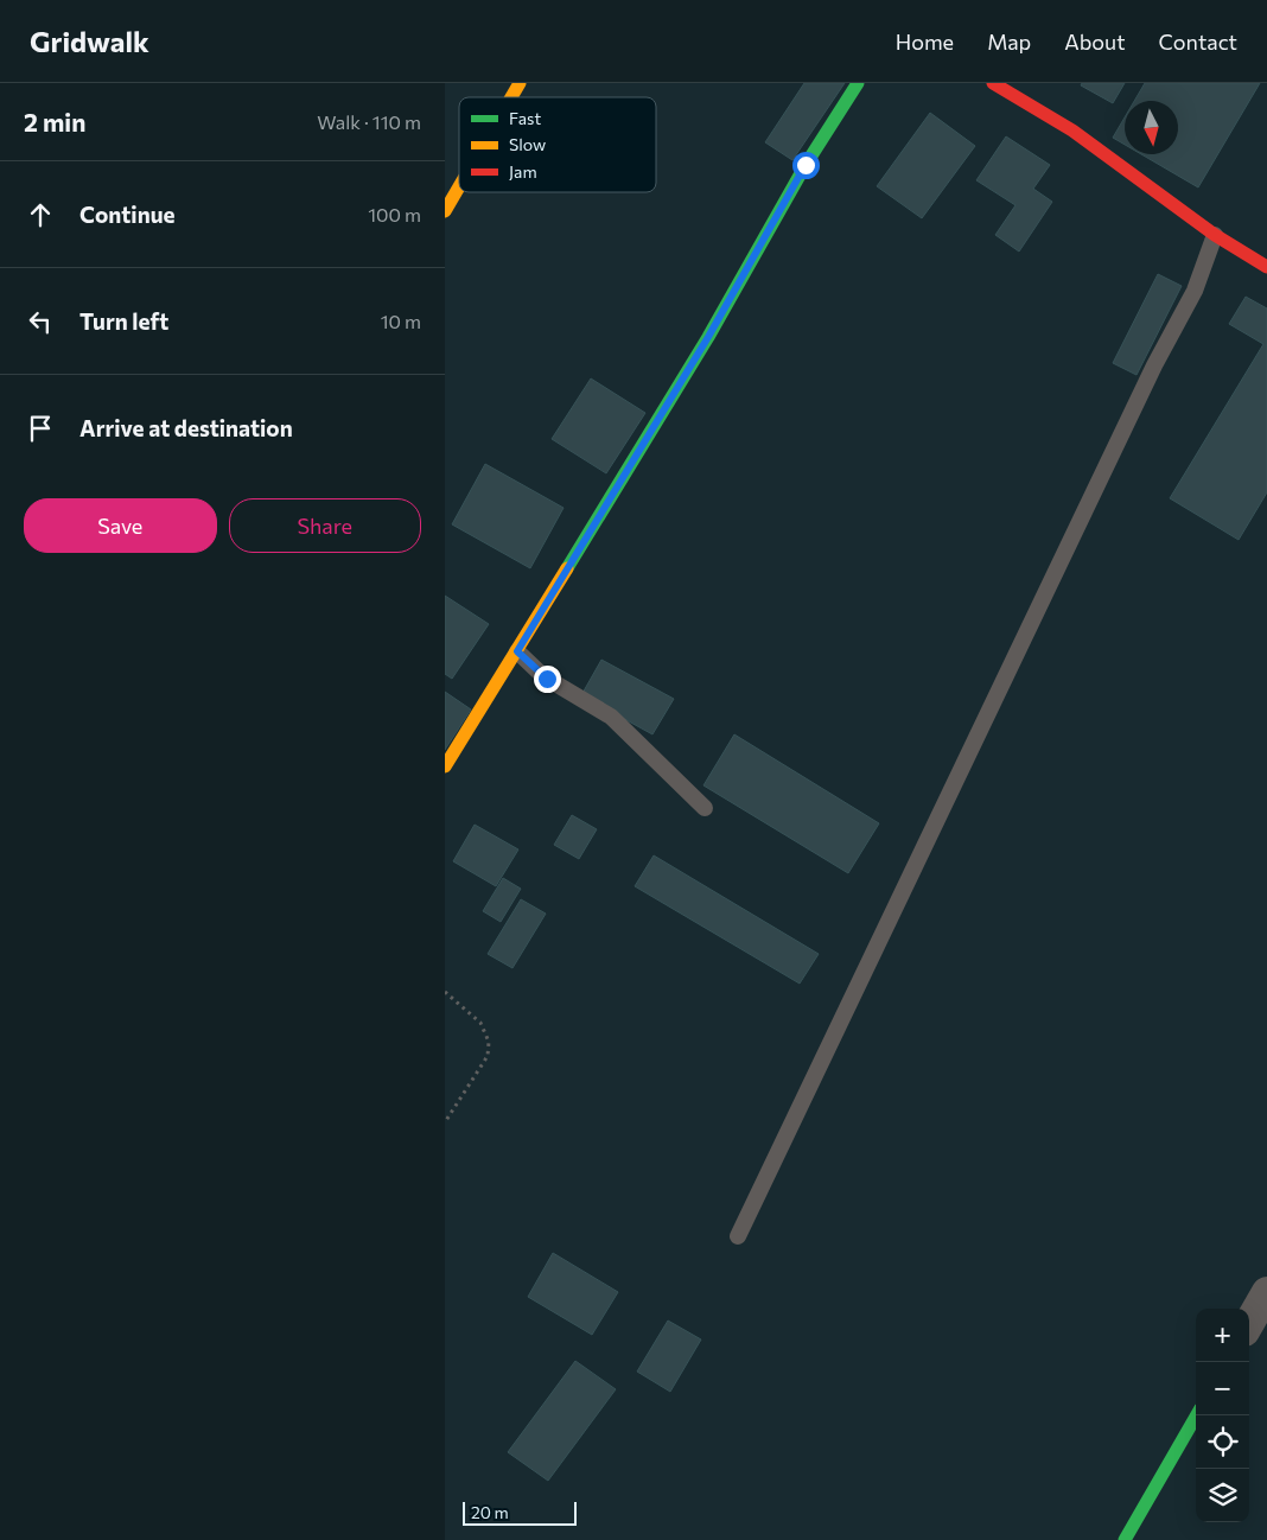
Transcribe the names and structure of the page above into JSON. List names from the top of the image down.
{
  "legend": ["Fast", "Slow", "Jam"],
  "scale_bar": "20 m",
  "north": "bottom",
  "page": {
    "header": "Gridwalk",
    "nav": [
      "Home",
      "Map",
      "About",
      "Contact"
    ],
    "heading": ["2 min", "Walk · 110 m"],
    "list": [
      ["Continue", "100 m"],
      ["Turn left", "10 m"],
      "Arrive at destination"
    ],
    "buttons": ["Save", "Share"],
    "map_buttons": ["+", "−"],
    "scale": "20 m"
  }
}
